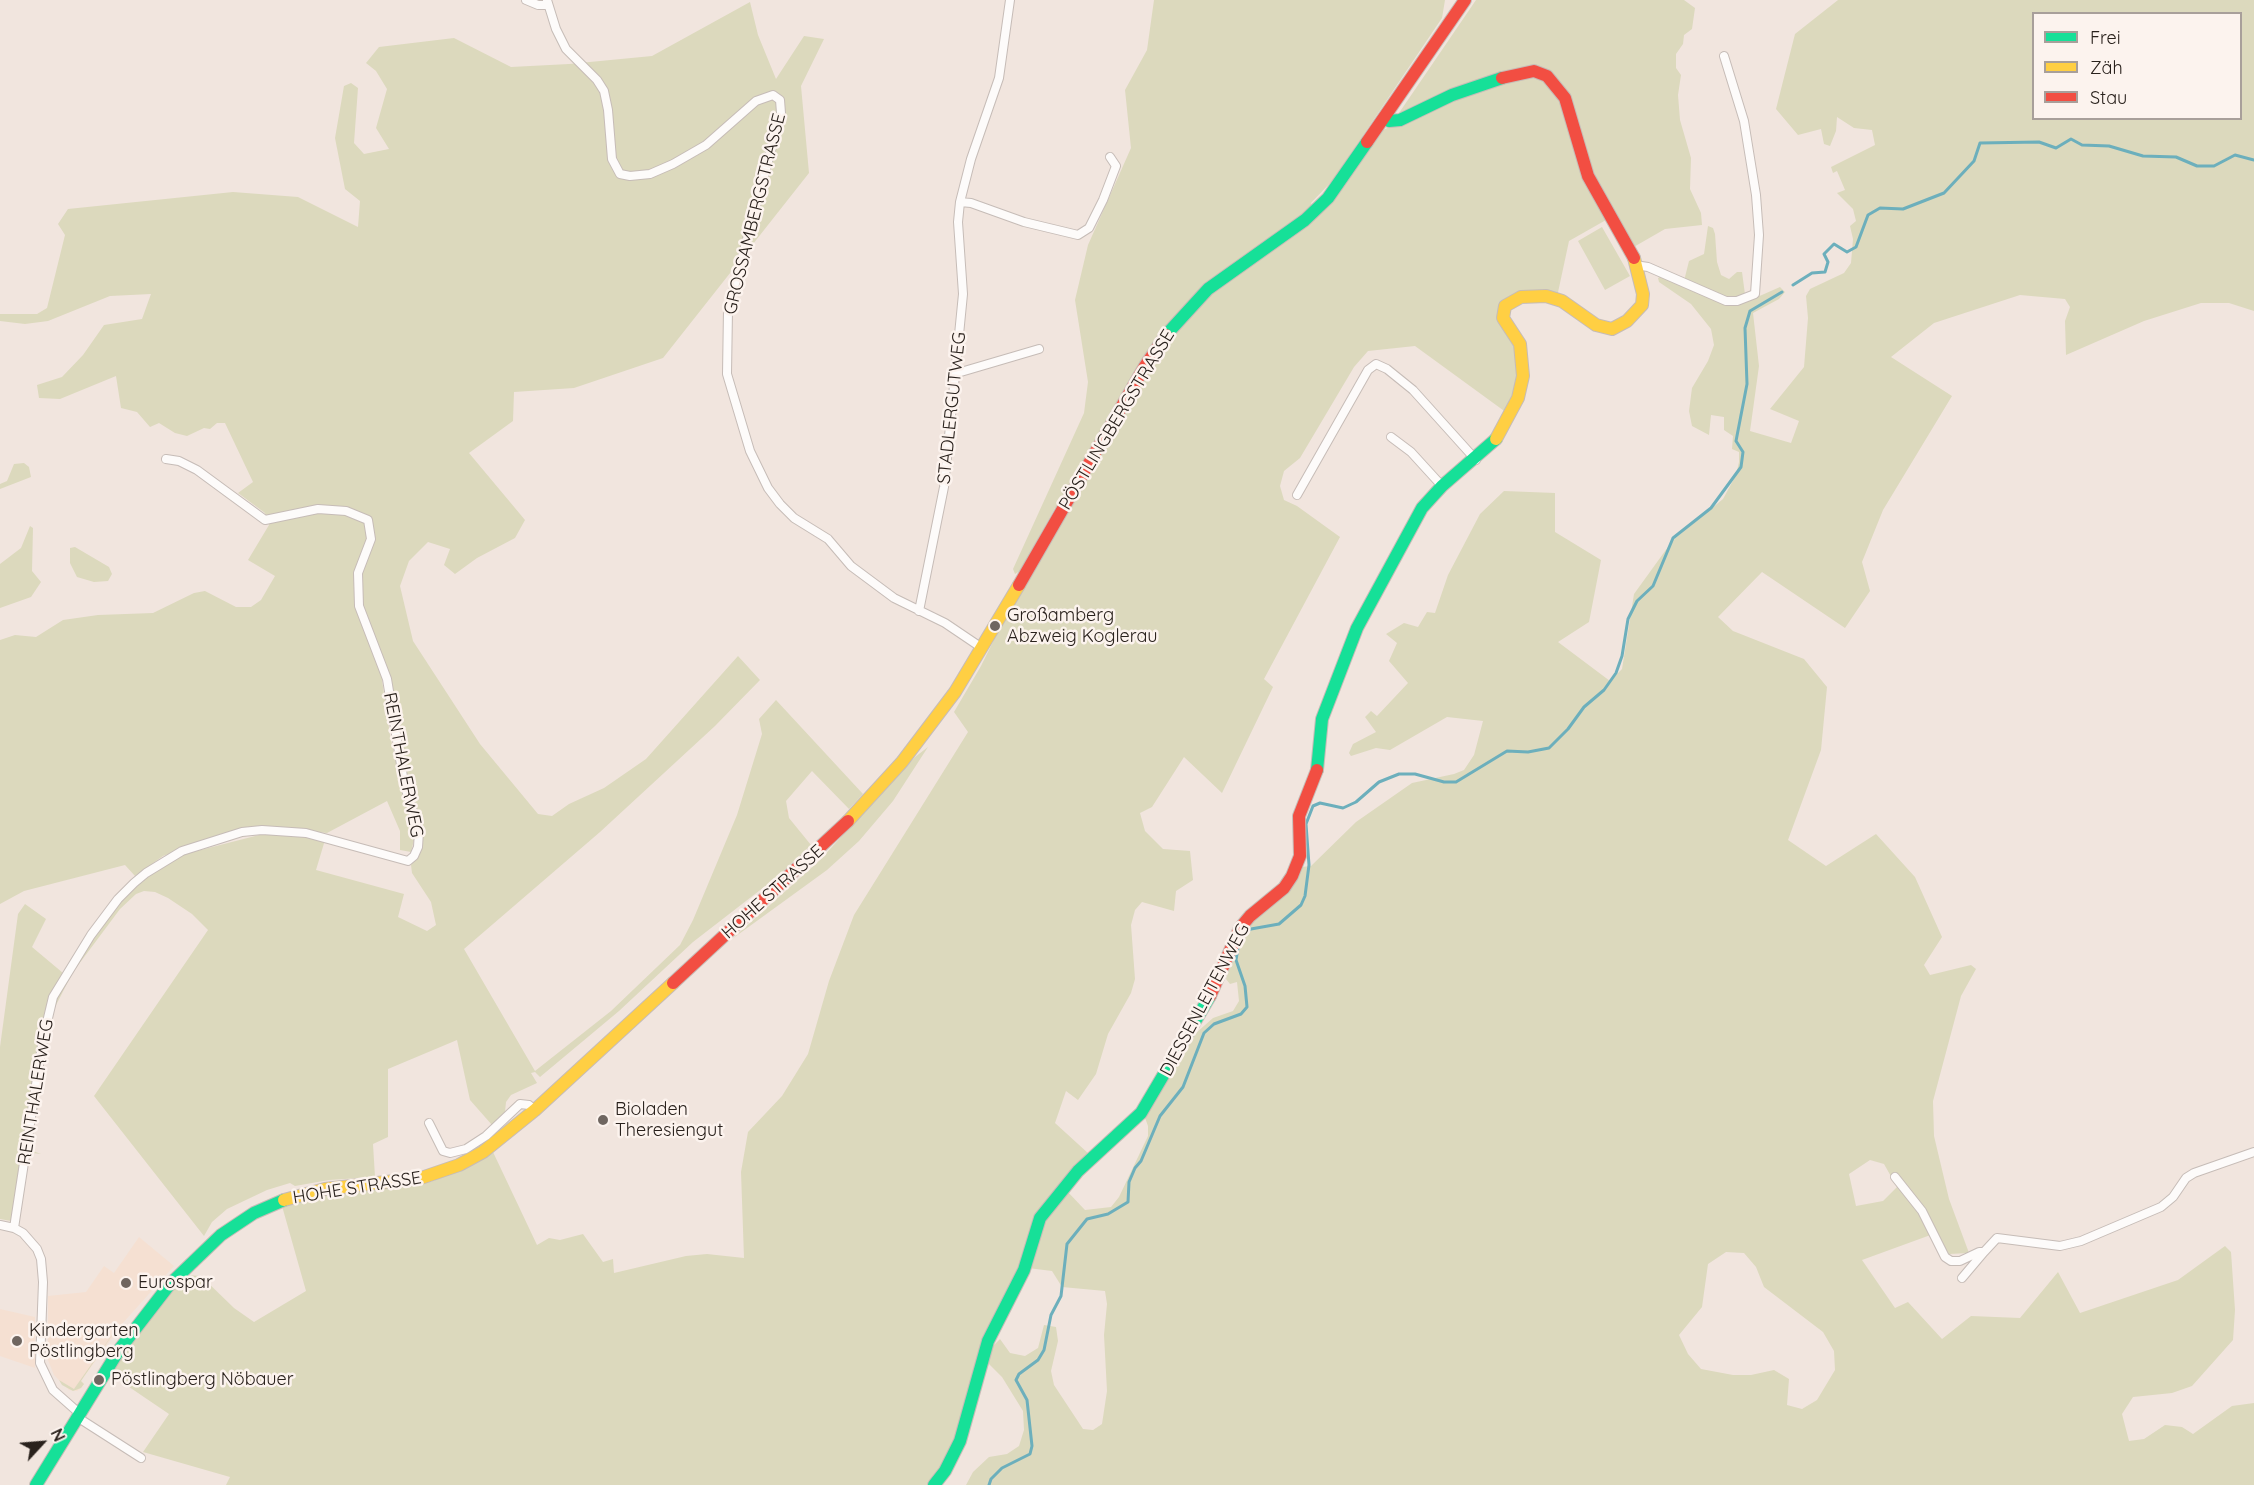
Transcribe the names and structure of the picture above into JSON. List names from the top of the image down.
{
  "streets": {
    "main road": ["PÖSTLINGBERGSTRASSE", "HOHE STRASSE", "DIESSENLEITENWEG"],
    "street": ["GROSSAMBERGSTRASSE", "STADLERGUTWEG", "REINTHALERWEG"]
  },
  "crossings": [
    ["GROSSAMBERGSTRASSE", "STADLERGUTWEG"],
    ["GROSSAMBERGSTRASSE", "PÖSTLINGBERGSTRASSE"],
    ["GROSSAMBERGSTRASSE", "HOHE STRASSE"],
    ["PÖSTLINGBERGSTRASSE", "HOHE STRASSE"],
    ["PÖSTLINGBERGSTRASSE", "DIESSENLEITENWEG"]
  ],
  "places": [
    "Großamberg Abzweig Koglerau",
    "Bioladen Theresiengut",
    "Eurospar",
    "Kindergarten Pöstlingberg",
    "Pöstlingberg Nöbauer"
  ],
  "legend": ["Frei", "Zäh", "Stau"],
  "north": "top right"
}
